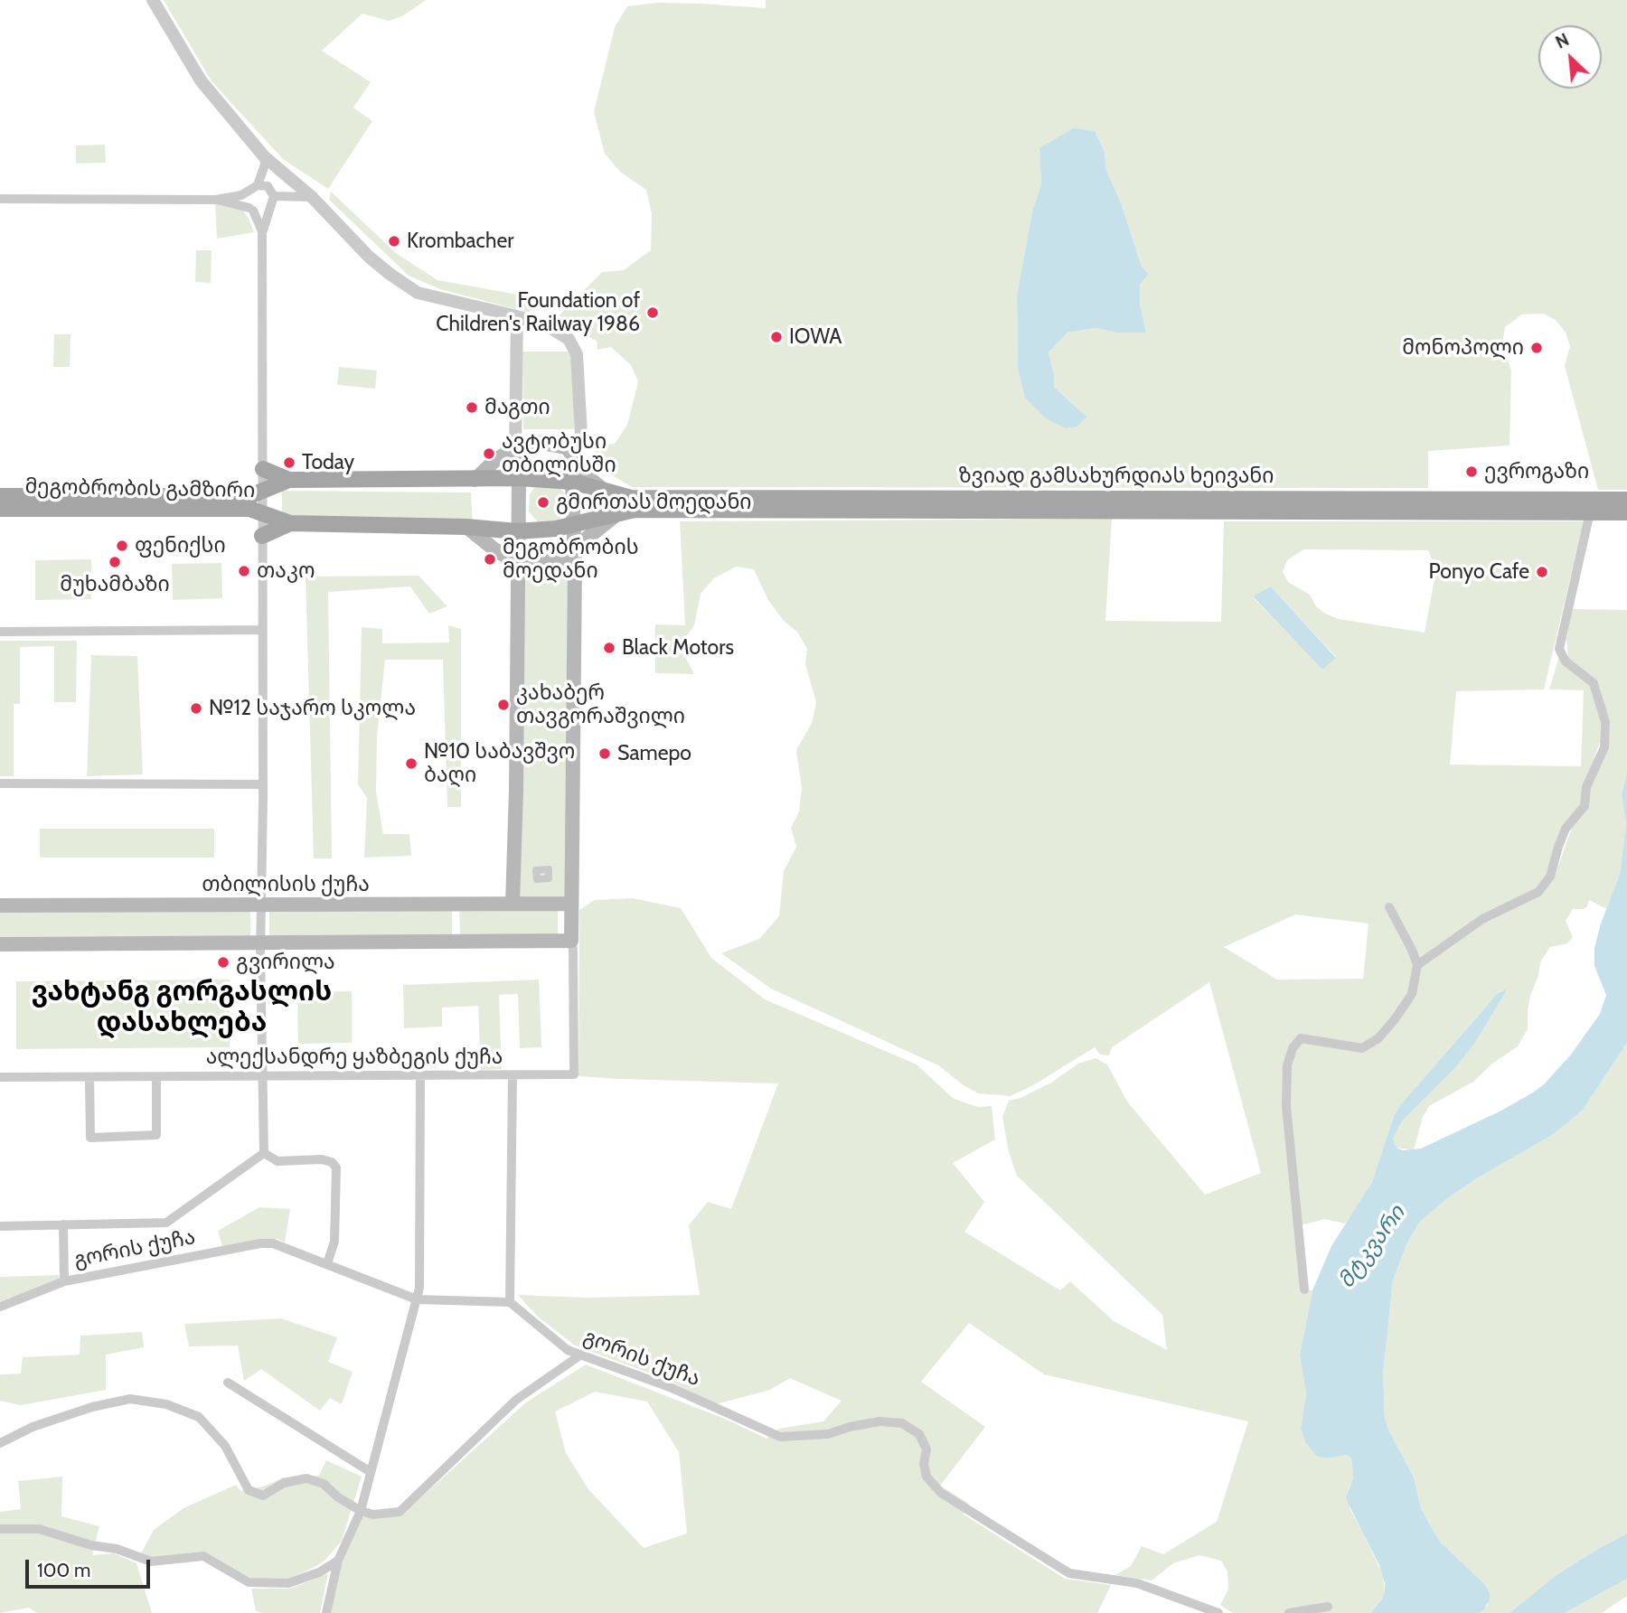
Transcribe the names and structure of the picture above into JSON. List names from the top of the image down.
{
  "streets": {
    "main road": ["ზვიად გამსახურდიას ხეივანი", "მეგობრობის გამზირი", "თბილისის ქუჩა"],
    "street": ["ალექსანდრე ყაზბეგის ქუჩა", "გორის ქუჩა"]
  },
  "districts": ["ვახტანგ გორგასლის დასახლება"],
  "water": ["მტკვარი"],
  "places": [
    "Krombacher",
    "Foundation of Children's Railway 1986",
    "IOWA",
    "მონოპოლი",
    "მაგთი",
    "ავტობუსი თბილისში",
    "Today",
    "ევროგაზი",
    "გმირთას მოედანი",
    "ფენიქსი",
    "მეგობრობის მოედანი",
    "მუხამბაზი",
    "თაკო",
    "Ponyo Cafe",
    "Black Motors",
    "კახაბერ თავგორაშვილი",
    "№12 საჯარო სკოლა",
    "Samepo",
    "№10 საბავშვო ბაღი",
    "გვირილა"
  ],
  "scale_bar": "100 m",
  "north": "top left"
}
